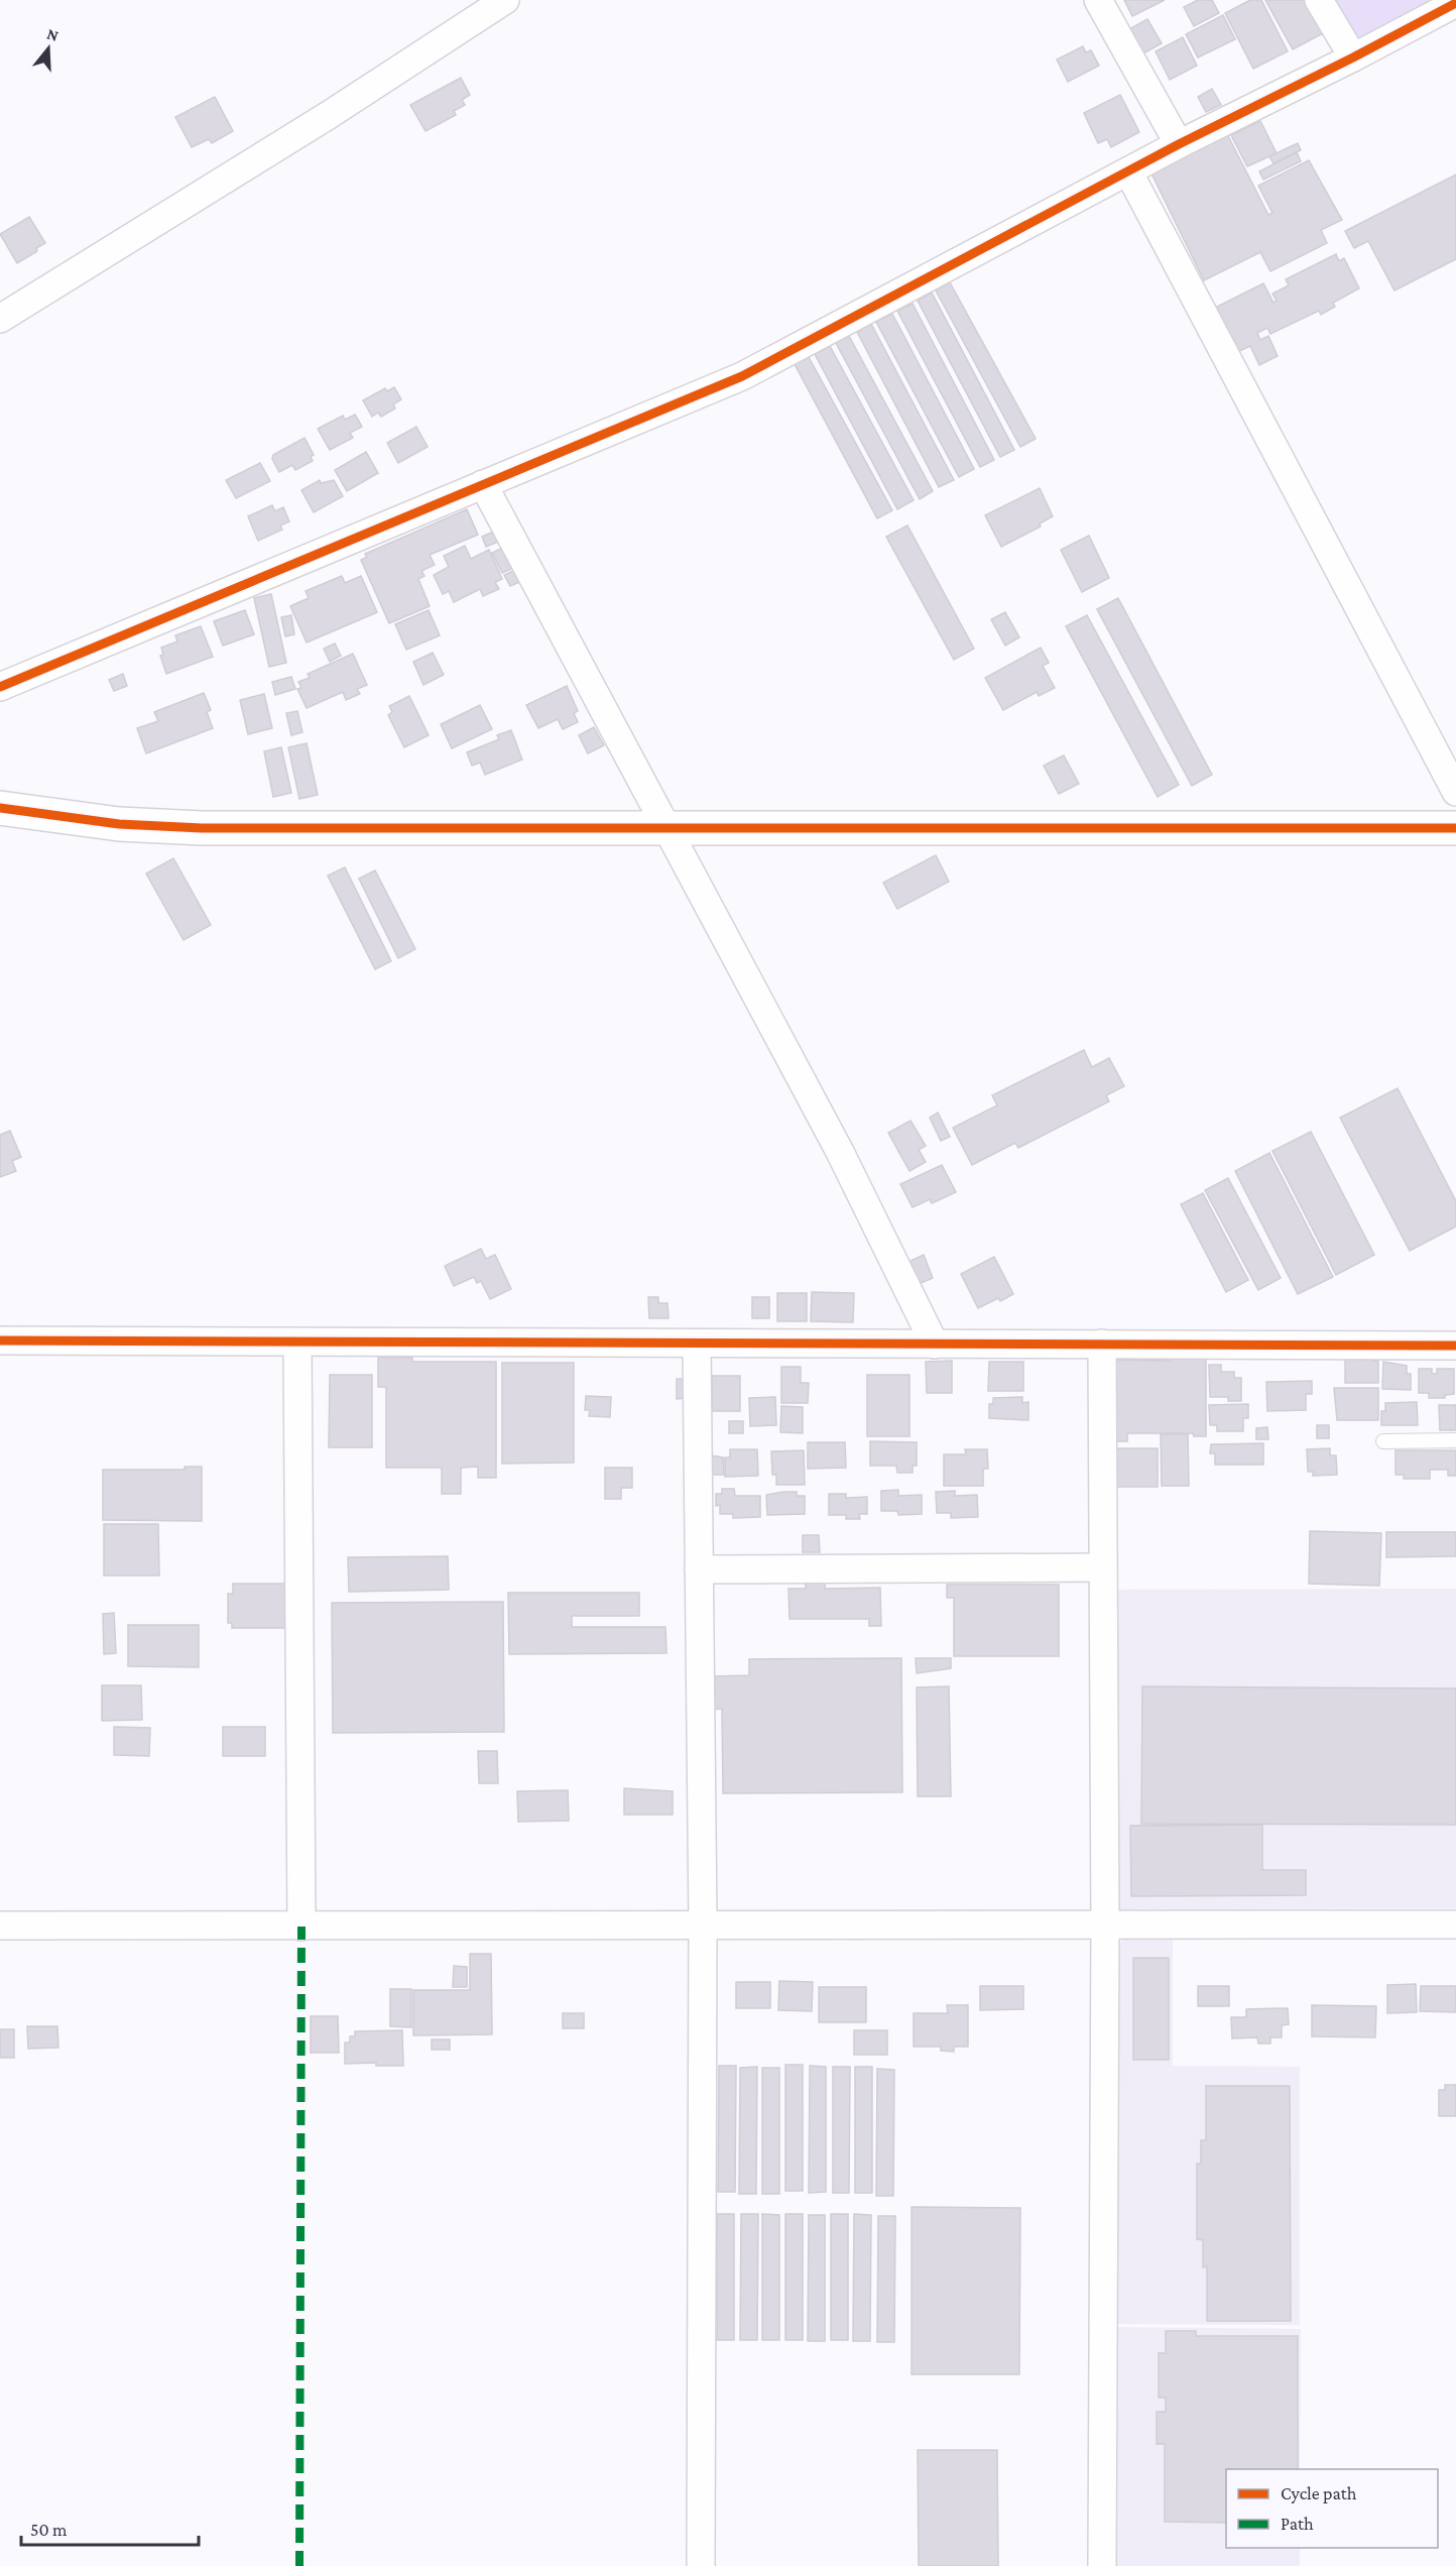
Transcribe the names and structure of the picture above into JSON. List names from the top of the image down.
{
  "legend": ["Cycle path", "Path"],
  "scale_bar": "50 m",
  "north": "top"
}
